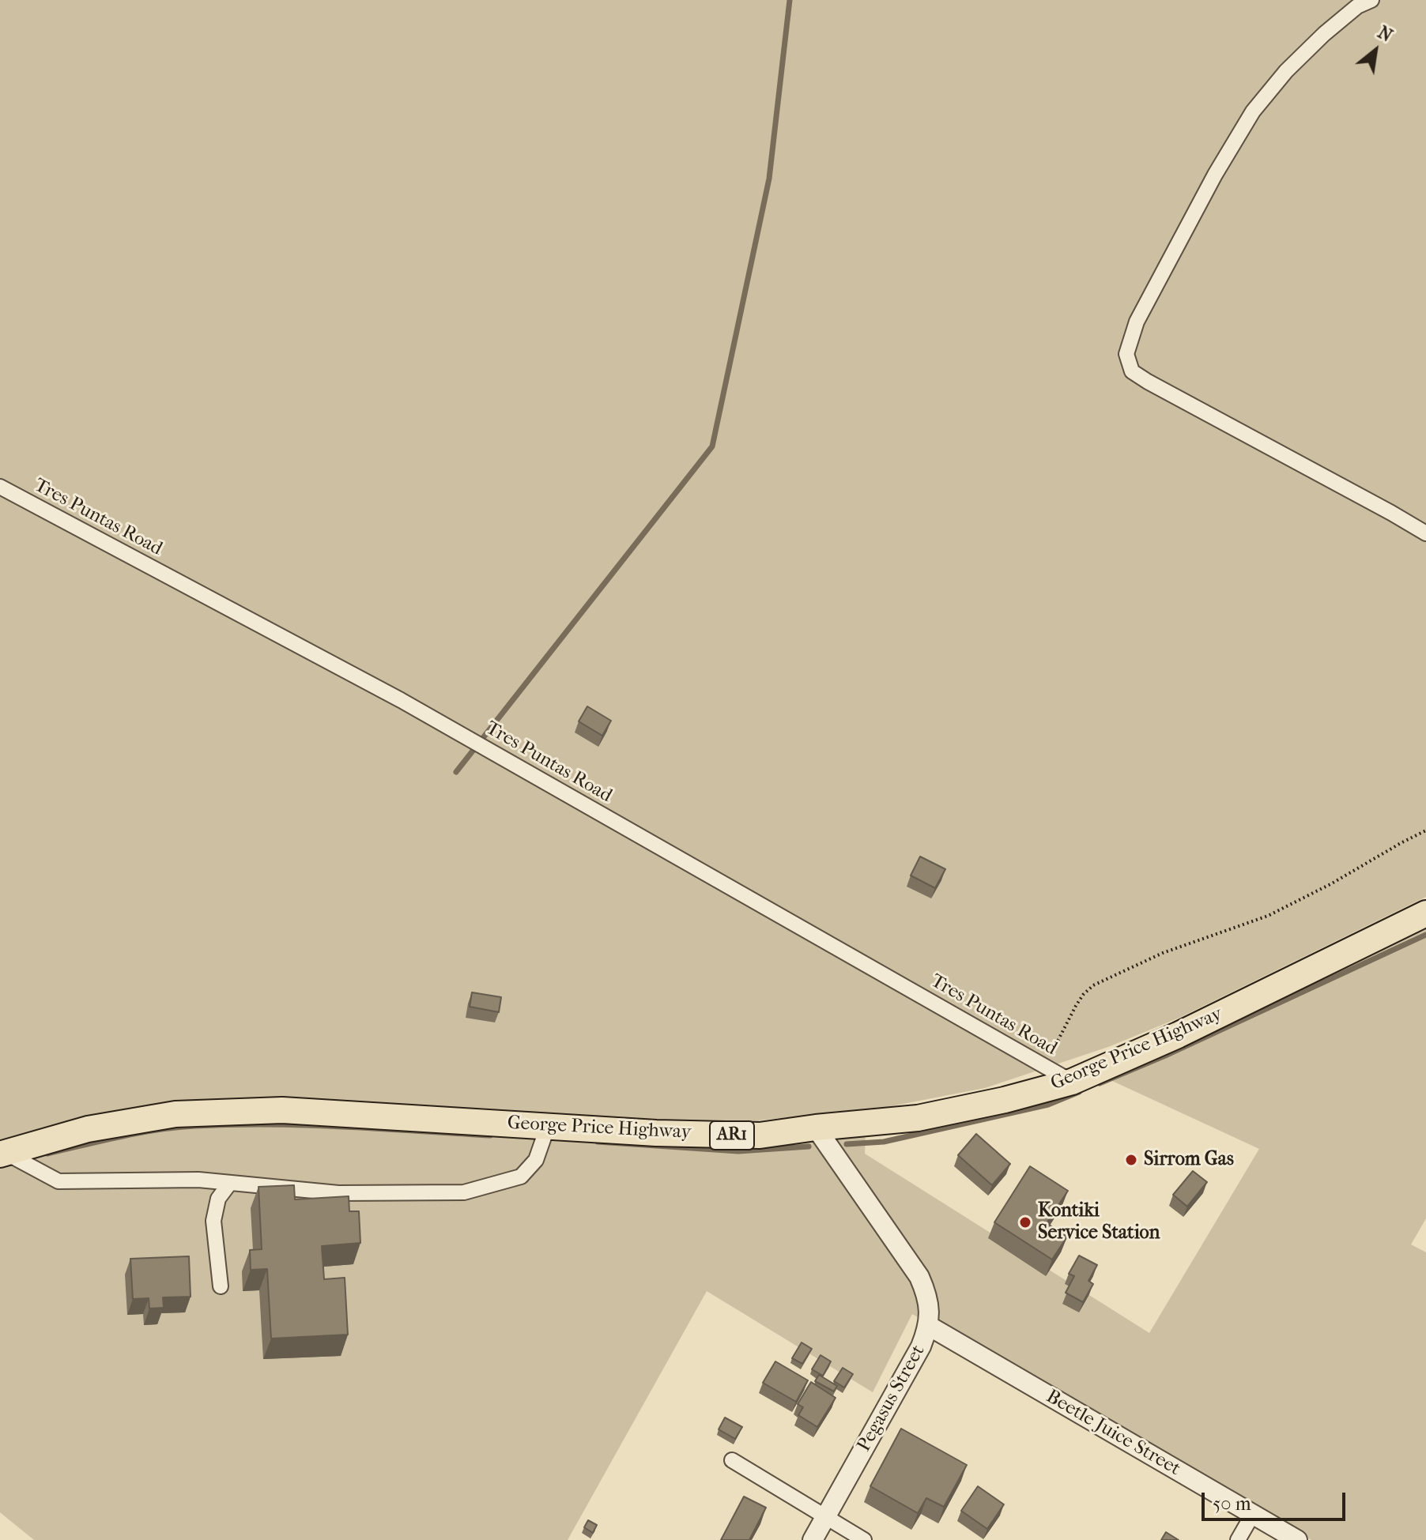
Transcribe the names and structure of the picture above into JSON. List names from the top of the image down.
{
  "streets": {
    "highway": ["George Price Highway", "AR1"],
    "street": ["Tres Puntas Road", "Pegasus Street", "Beetle Juice Street"]
  },
  "crossings": [
    ["Tres Puntas Road", "George Price Highway"],
    ["George Price Highway", "Pegasus Street"],
    ["Pegasus Street", "Beetle Juice Street"]
  ],
  "places": ["Sirrom Gas", "Kontiki Service Station"],
  "scale_bar": "50 m",
  "north": "top right"
}
